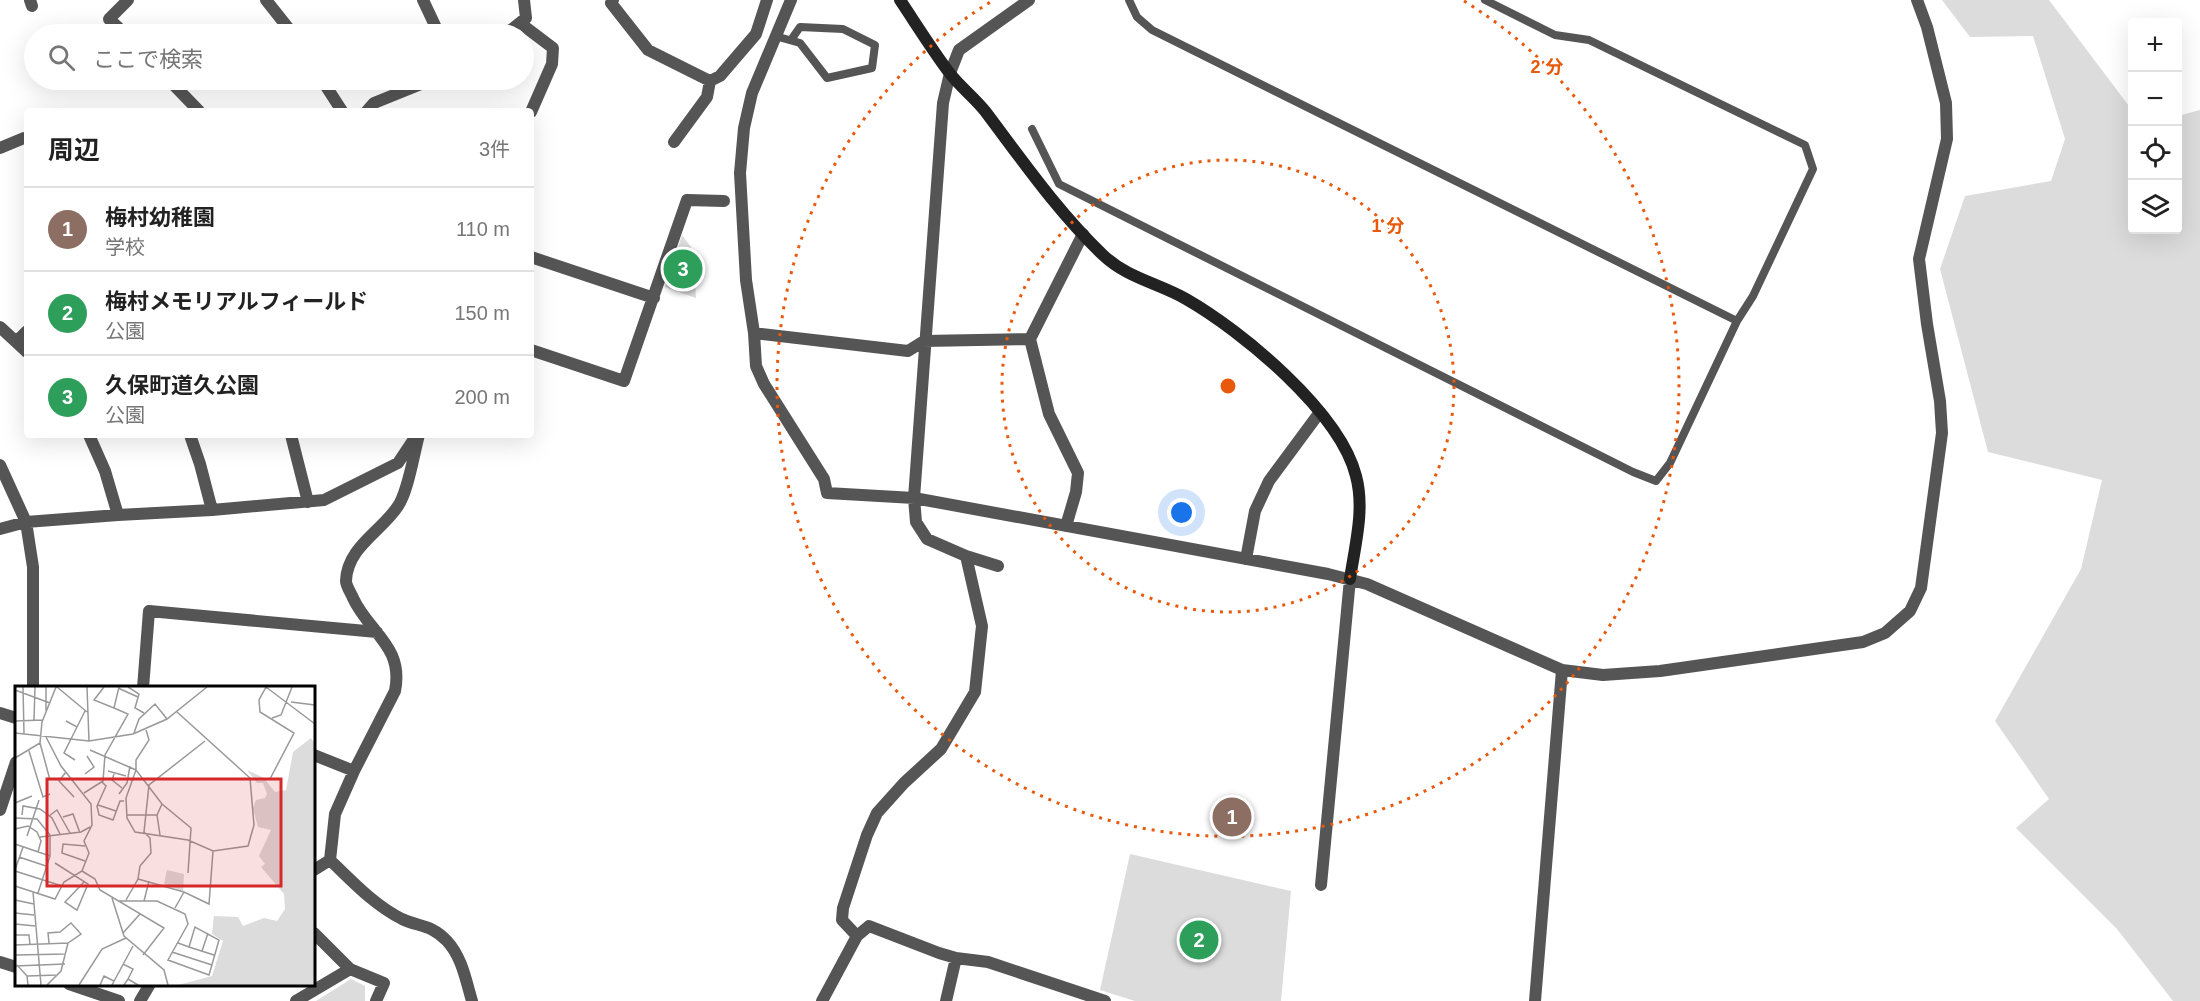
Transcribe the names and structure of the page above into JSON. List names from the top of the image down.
{
  "page": {
    "map_buttons": ["+", "−"],
    "search": "ここで検索",
    "heading": ["周辺", "3件"],
    "list": [
      {
        "mark": "1",
        "name": "梅村幼稚園",
        "note": "学校",
        "value": "110 m"
      },
      {
        "mark": "2",
        "name": "梅村メモリアルフィールド",
        "note": "公園",
        "value": "150 m"
      },
      {
        "mark": "3",
        "name": "久保町道久公園",
        "note": "公園",
        "value": "200 m"
      }
    ],
    "pins": ["3", "1", "2"]
  },
  "rings": ["2 分", "1 分"]
}
